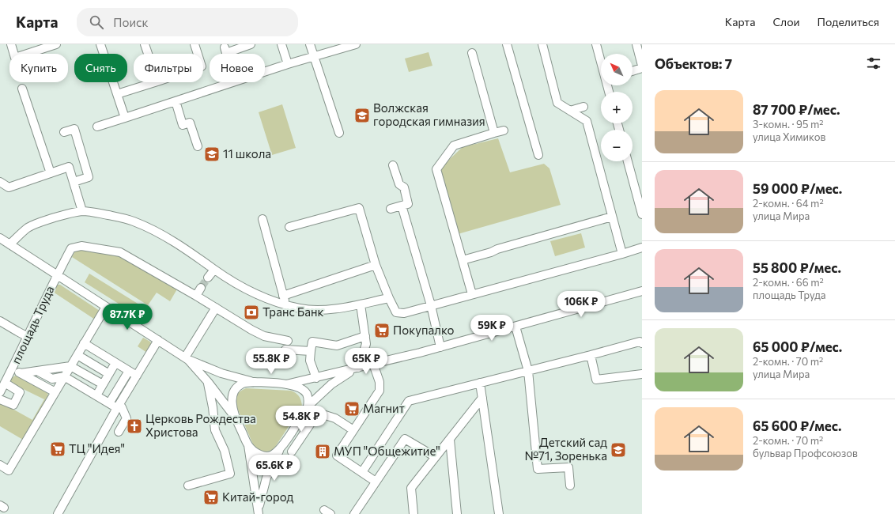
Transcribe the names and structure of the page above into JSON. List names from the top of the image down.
{
  "streets": {
    "street": ["площадь Труда"]
  },
  "places": {
    "school or university": ["Волжская городская гимназия", "11 школа", "Детский сад №71, Зоренька"],
    "bank": ["Транс Банк"],
    "supermarket": [
      "Покупалко",
      "Магнит",
      "ТЦ \"Идея\"",
      "Китай-город"
    ],
    "church": ["Церковь Рождества Христова"],
    "building": ["МУП \"Общежитие\""]
  },
  "north": "top left",
  "page": {
    "header": "Карта",
    "search": "Поиск",
    "nav": ["Карта", "Слои", "Поделиться"],
    "heading": "Объектов: 7",
    "map_buttons": ["+", "−"],
    "chip": [
      "Купить",
      "Снять",
      "Фильтры",
      "Новое"
    ],
    "list": [
      {
        "name": "87 700 ₽/мес.",
        "note": "3-комн. · 95 m² · улица Химиков"
      },
      {
        "name": "59 000 ₽/мес.",
        "note": "2-комн. · 64 m² · улица Мира"
      },
      {
        "name": "55 800 ₽/мес.",
        "note": "2-комн. · 66 m² · площадь Труда"
      },
      {
        "name": "65 000 ₽/мес.",
        "note": "2-комн. · 70 m² · улица Мира"
      },
      {
        "name": "65 600 ₽/мес.",
        "note": "2-комн. · 70 m² · бульвар Профсоюзов"
      }
    ],
    "price": [
      "106K ₽",
      "87.7K ₽",
      "59K ₽",
      "55.8K ₽",
      "65K ₽",
      "54.8K ₽",
      "65.6K ₽"
    ]
  }
}
